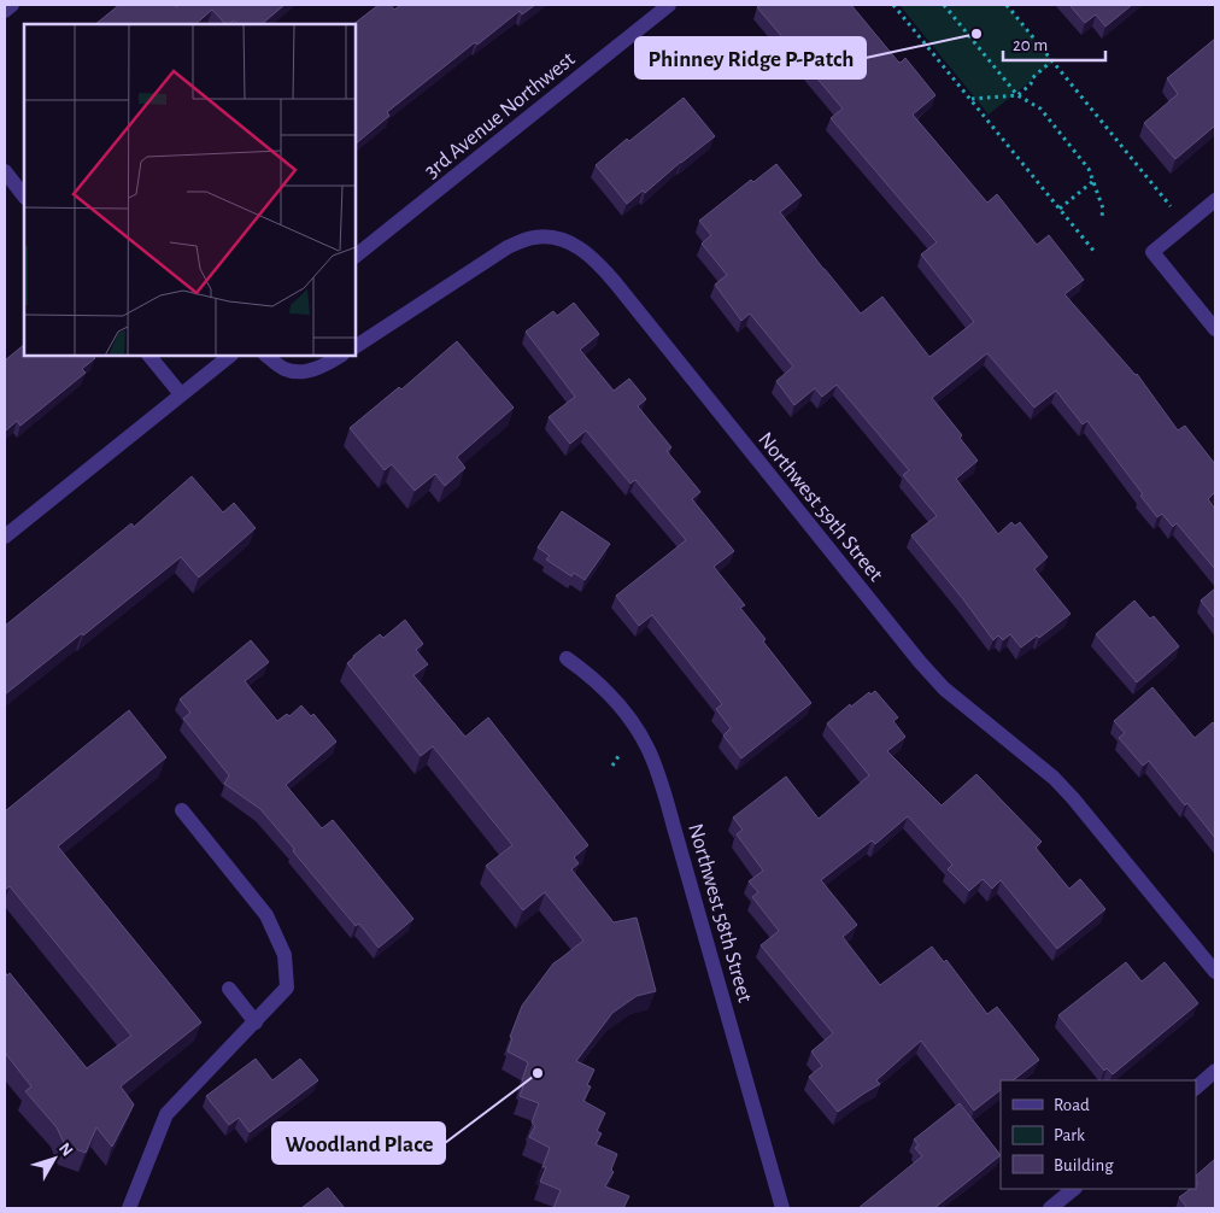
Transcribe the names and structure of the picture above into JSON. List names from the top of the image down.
{
  "streets": {
    "street": ["3rd Avenue Northwest", "Northwest 59th Street", "Northwest 58th Street"]
  },
  "places": ["Phinney Ridge P-Patch", "Woodland Place"],
  "legend": ["Road", "Park", "Building"],
  "scale_bar": "20 m",
  "north": "top right"
}
